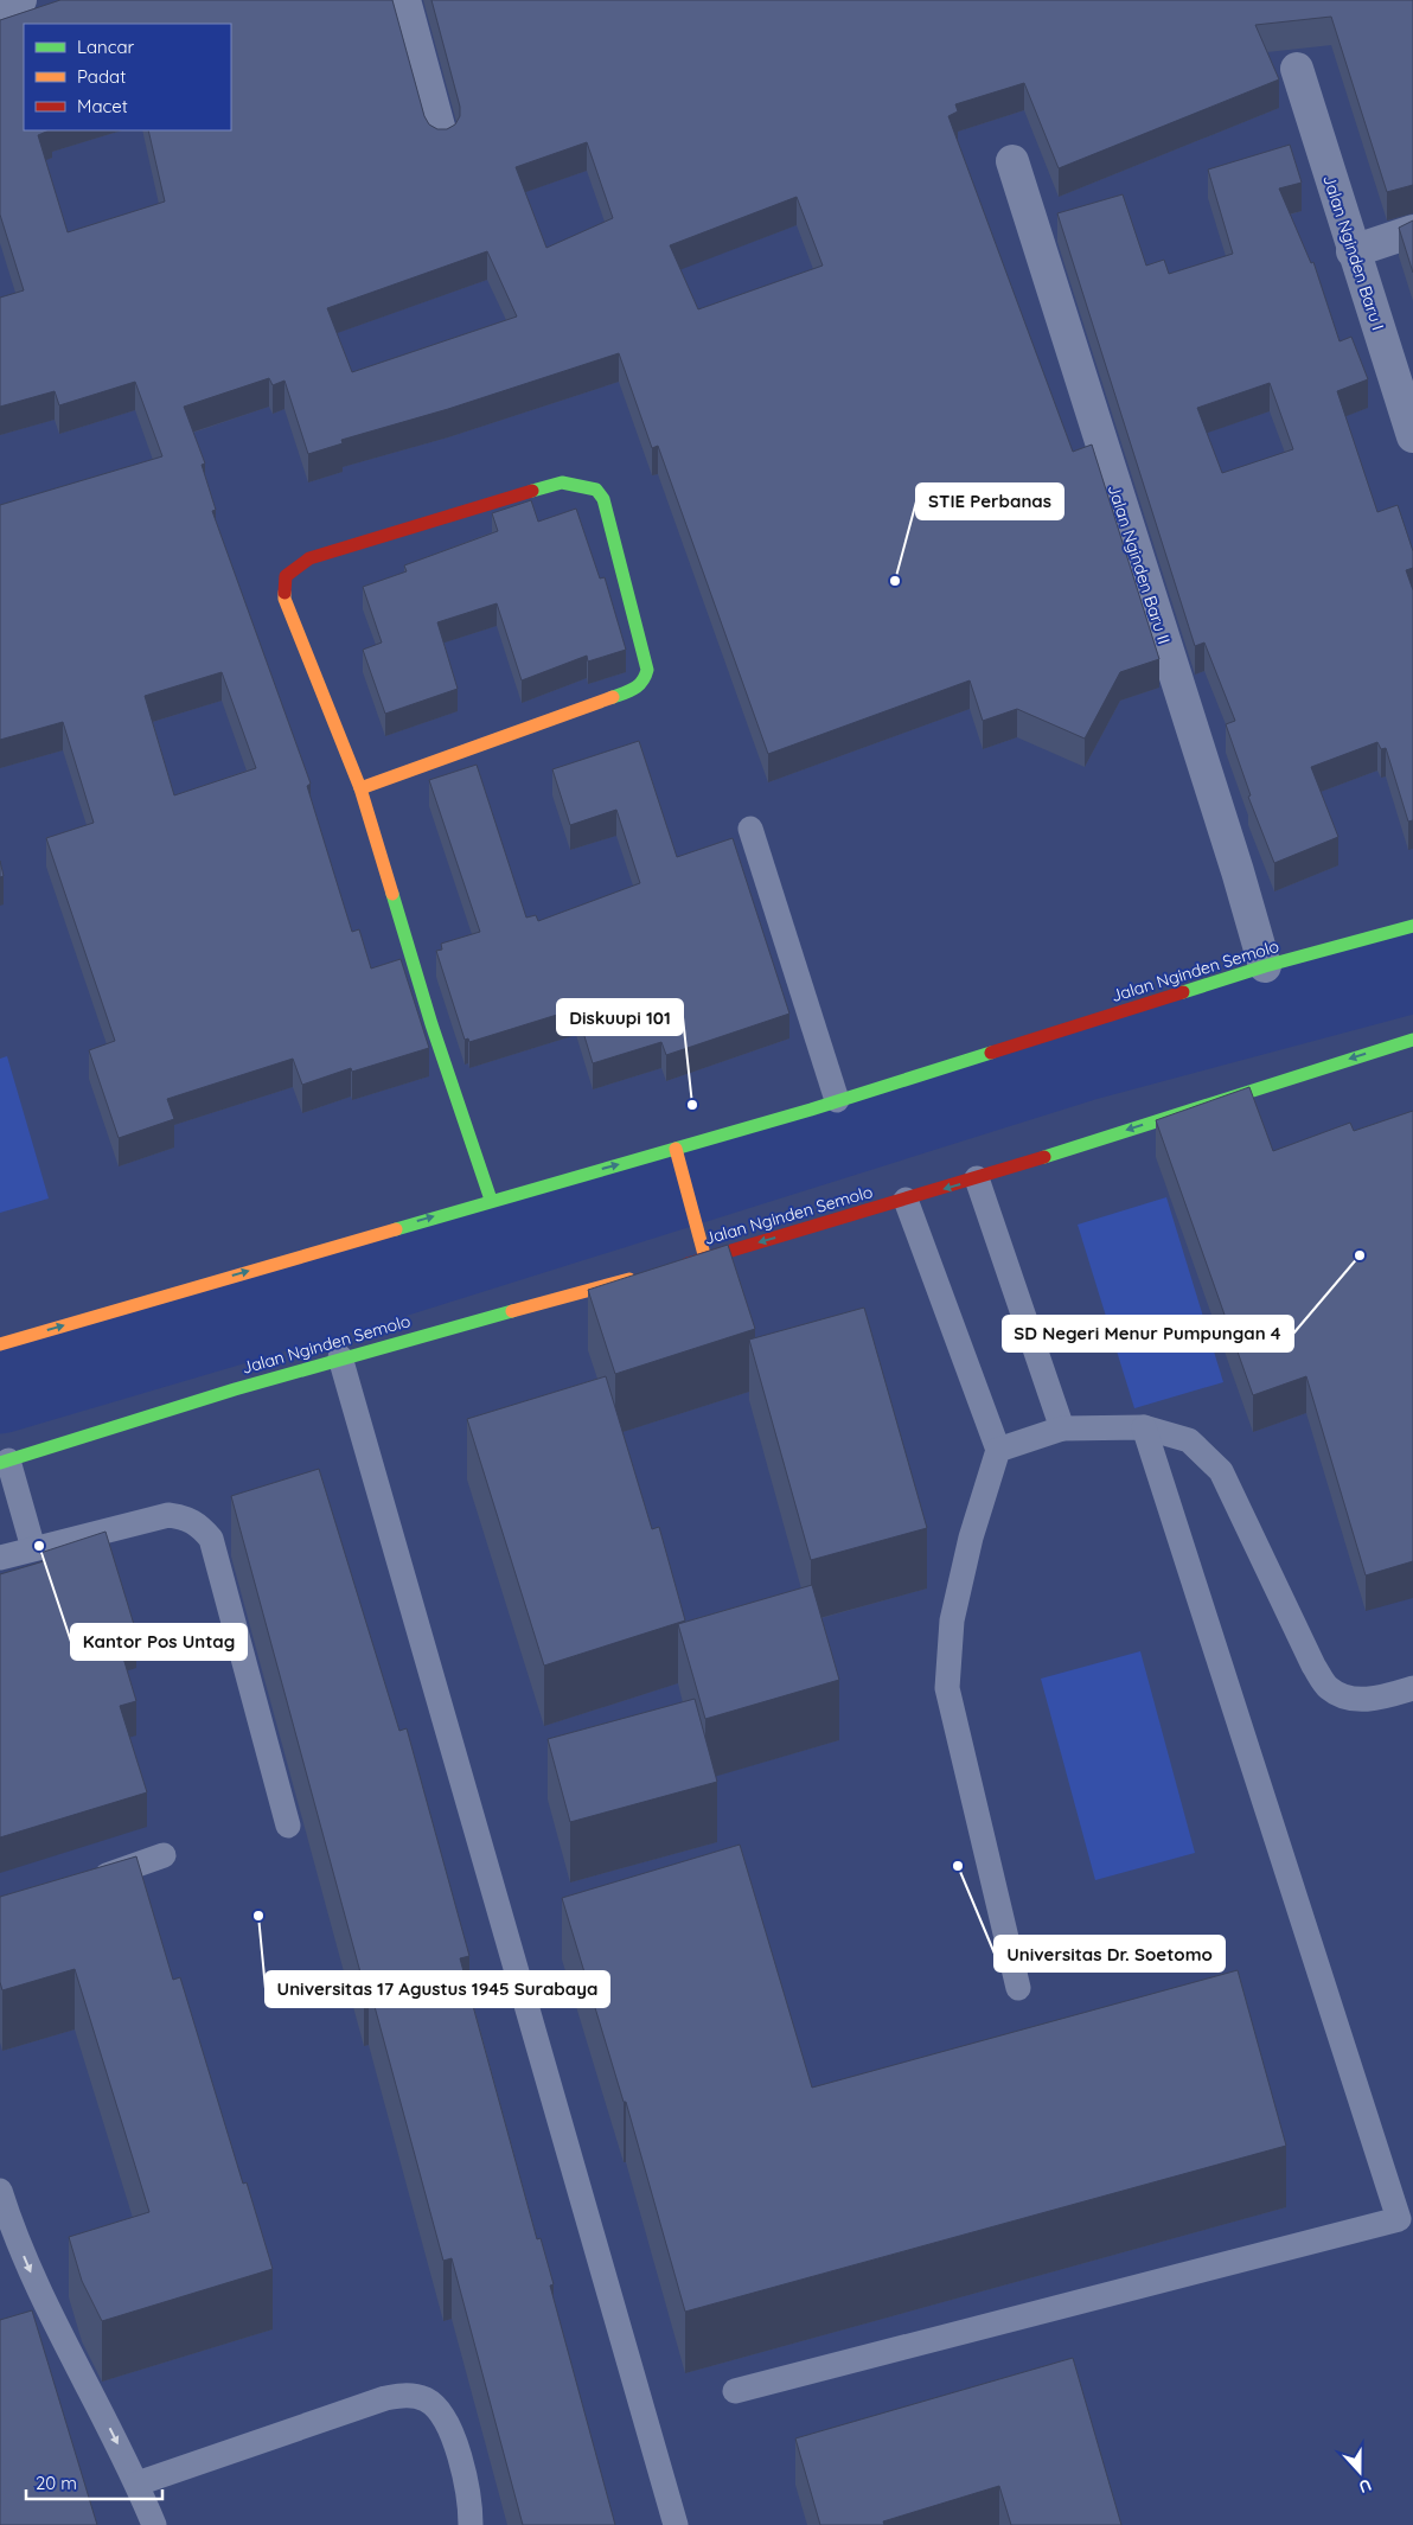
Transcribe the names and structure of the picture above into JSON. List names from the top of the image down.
{
  "streets": {
    "main road": ["Jalan Nginden Semolo"],
    "street": ["Jalan Nginden Baru I", "Jalan Nginden Baru II"]
  },
  "crossings": [
    ["Jalan Nginden Baru II", "Jalan Nginden Semolo"]
  ],
  "places": [
    "STIE Perbanas",
    "Diskuupi 101",
    "SD Negeri Menur Pumpungan 4",
    "Kantor Pos Untag",
    "Universitas Dr. Soetomo",
    "Universitas 17 Agustus 1945 Surabaya"
  ],
  "legend": ["Lancar", "Padat", "Macet"],
  "scale_bar": "20 m",
  "north": "bottom"
}
